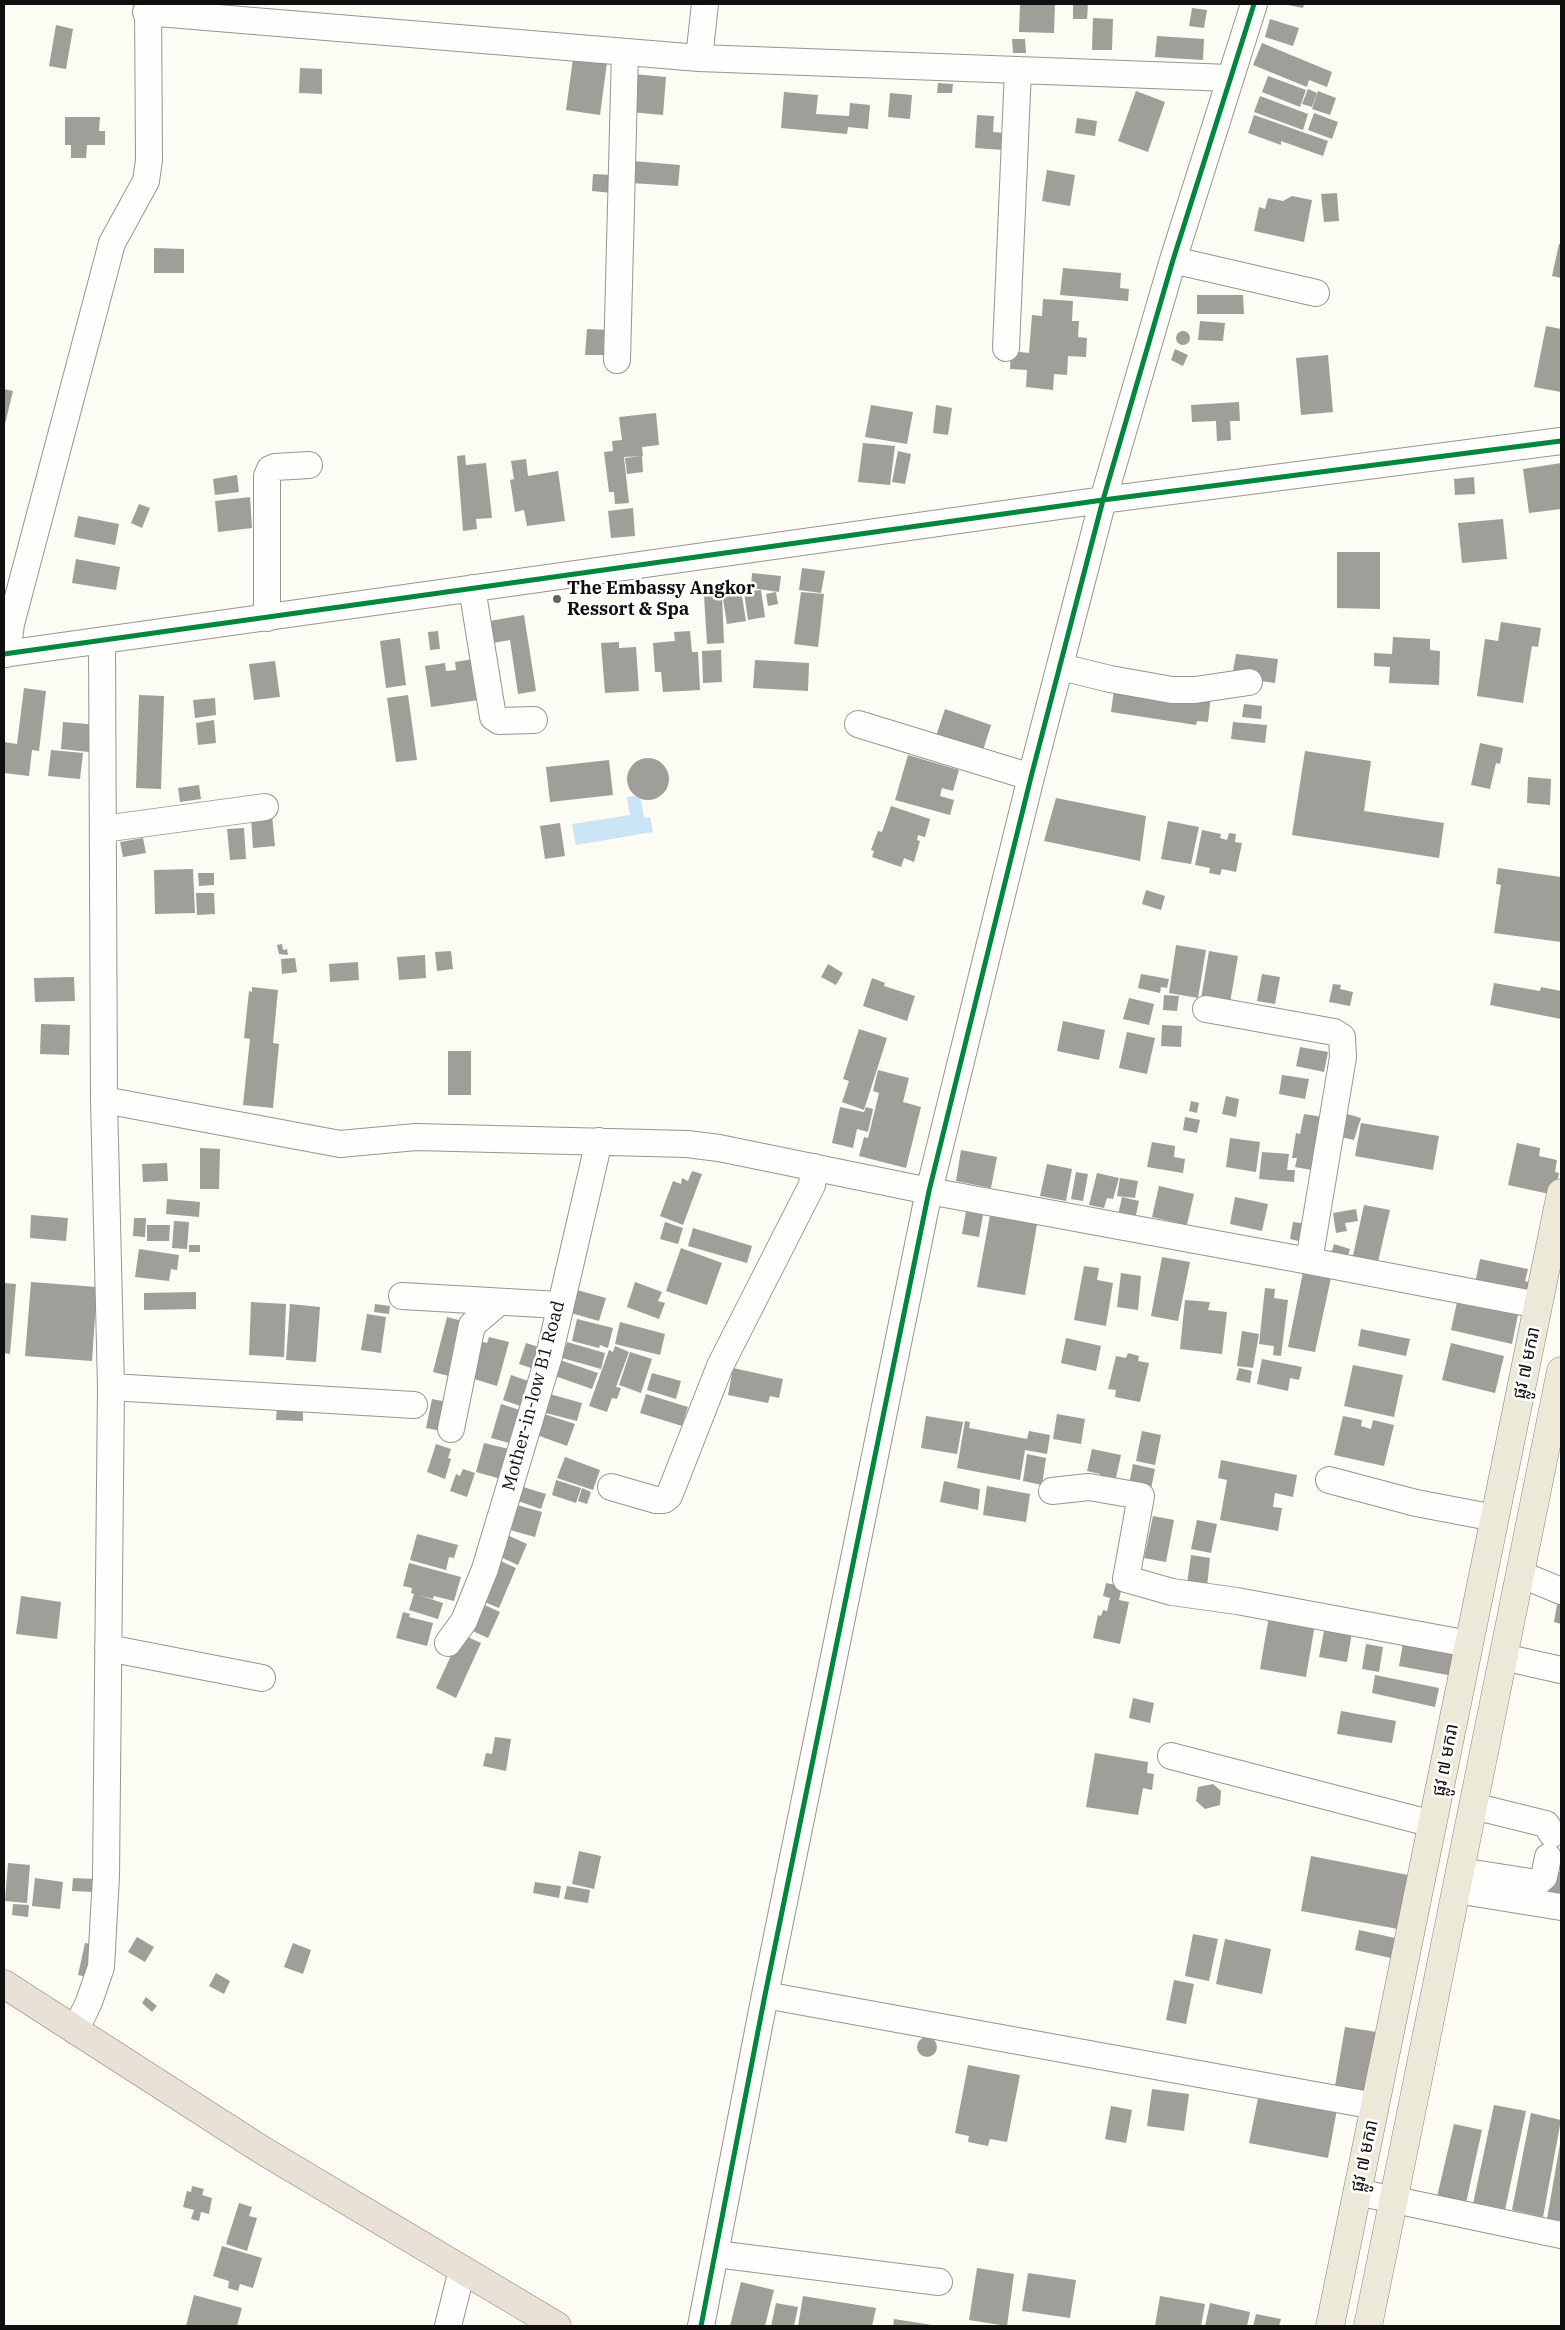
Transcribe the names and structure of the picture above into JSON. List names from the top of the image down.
{
  "streets": {
    "main road": ["ផ្លូវ ៧ មករា"],
    "street": ["Mother-in-low B1 Road"]
  },
  "places": ["The Embassy Angkor Ressort & Spa"]
}
